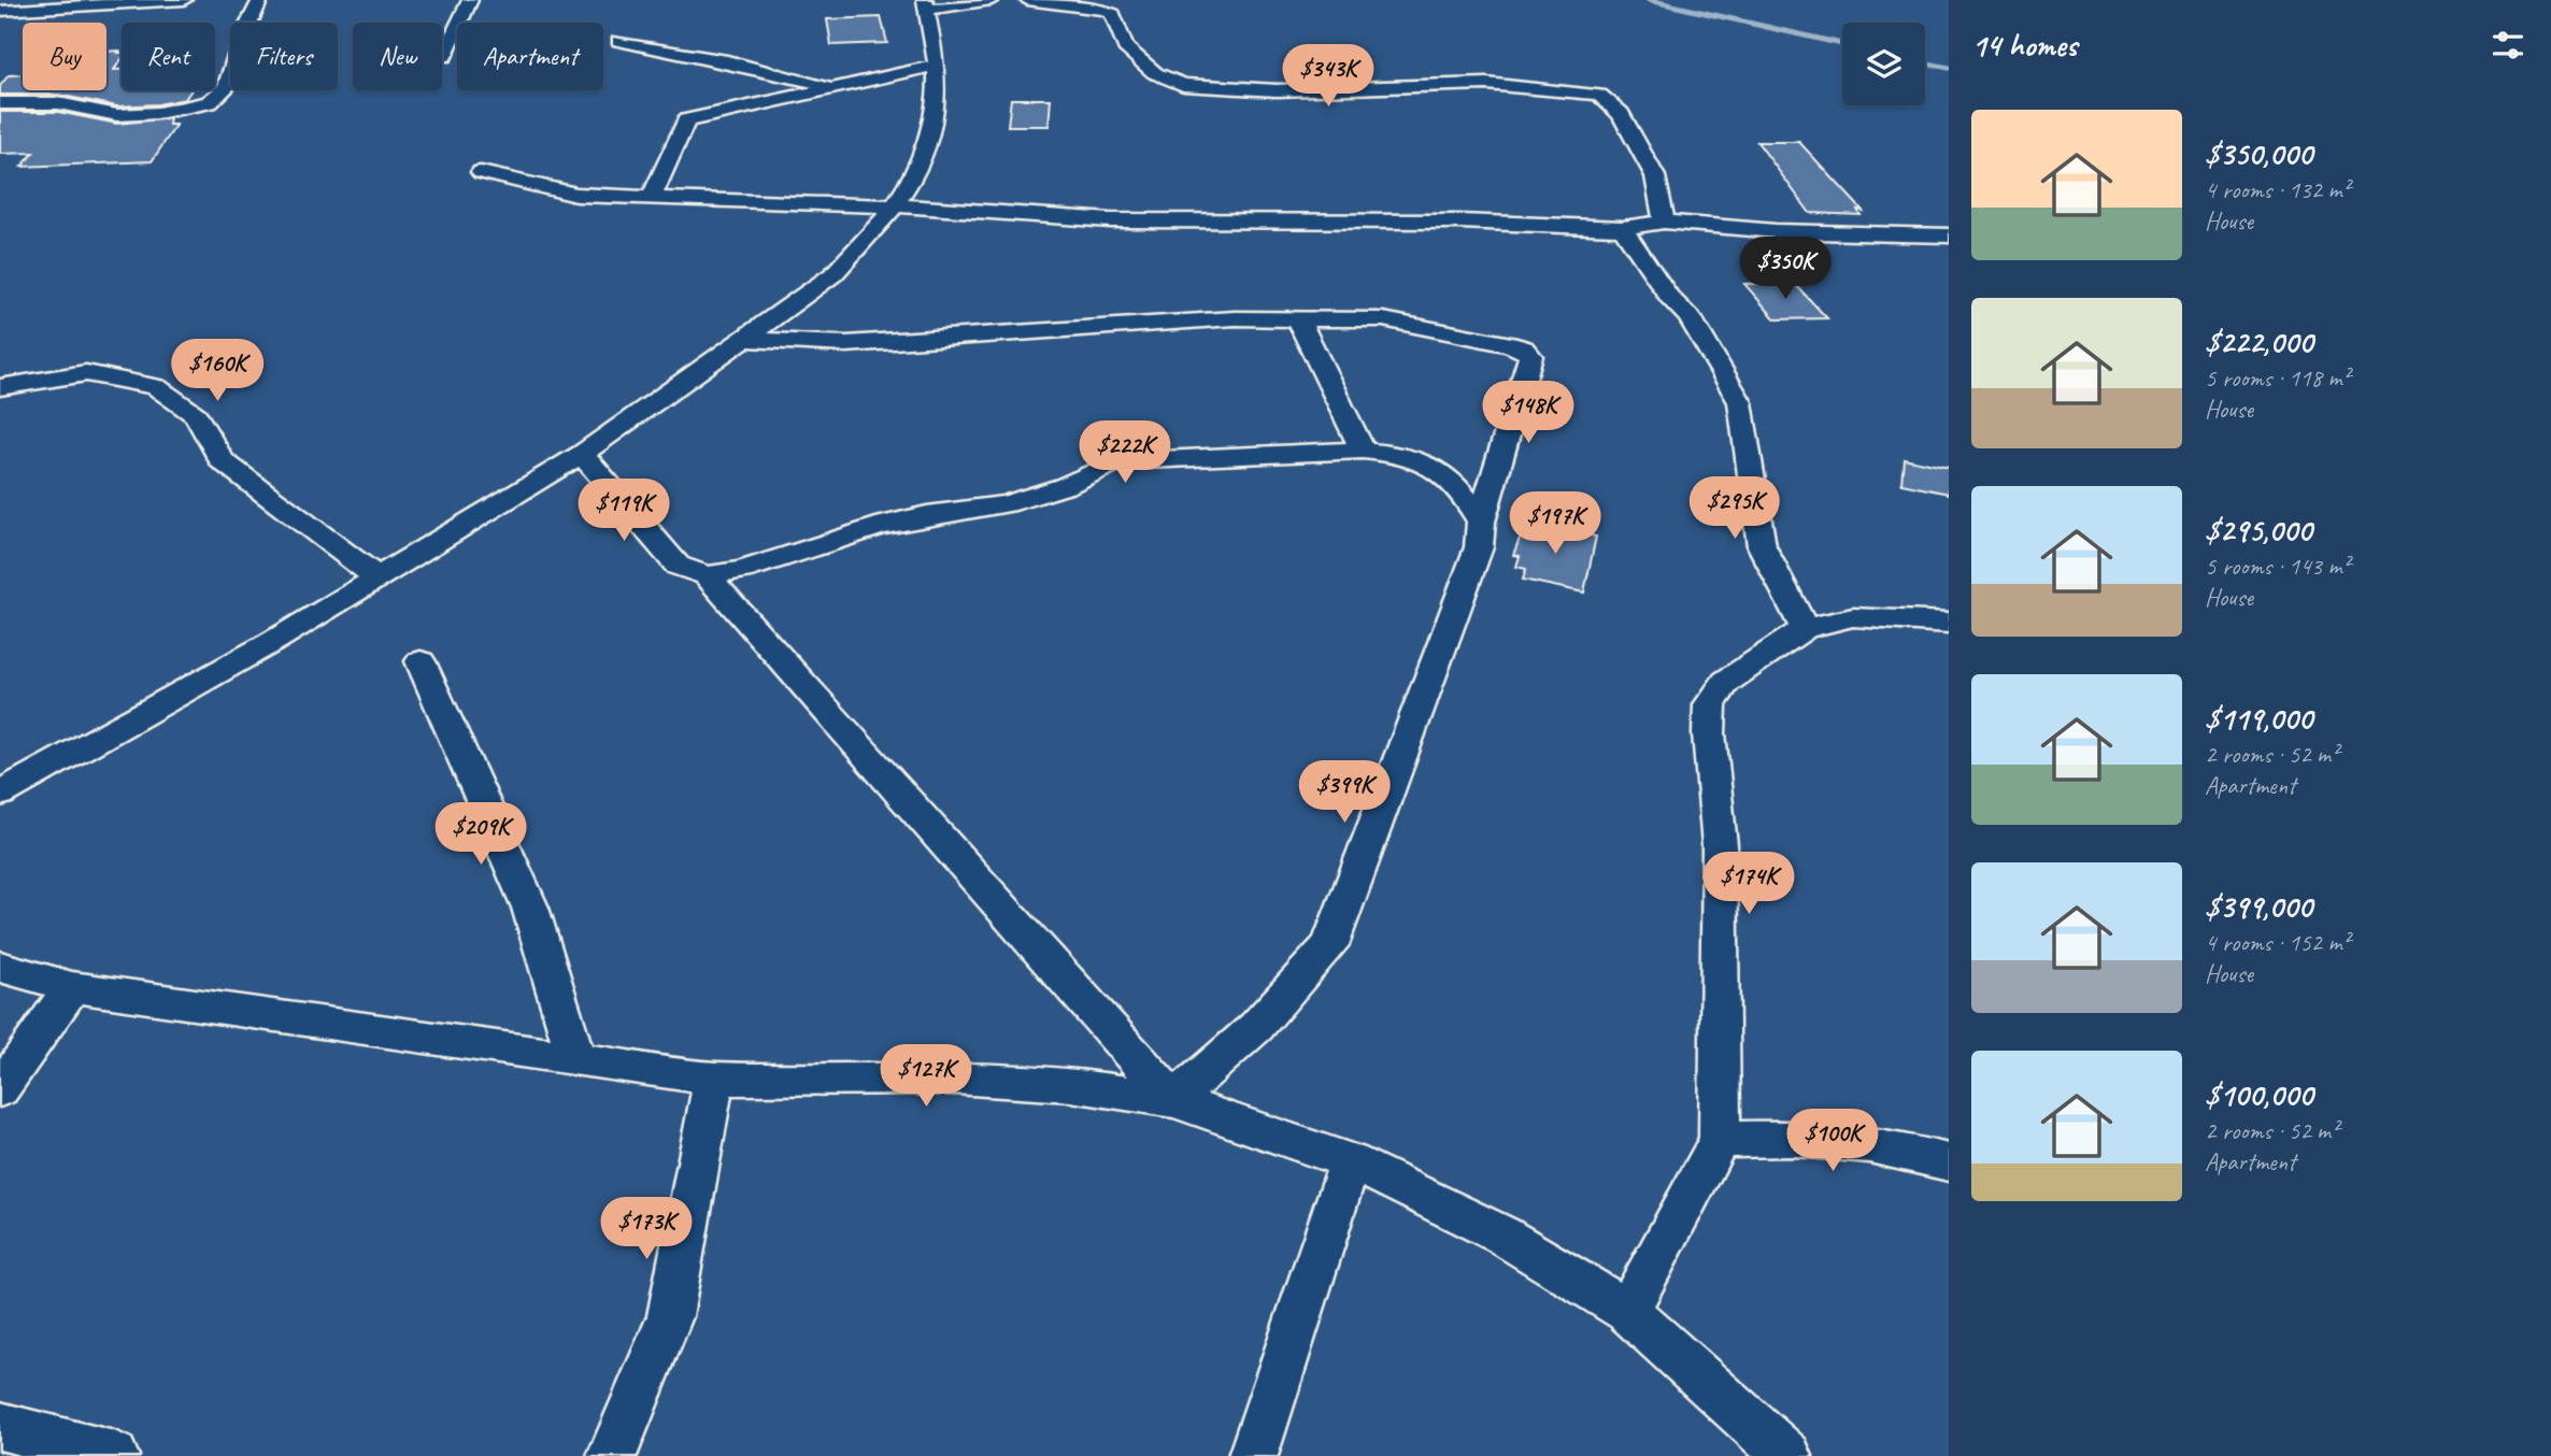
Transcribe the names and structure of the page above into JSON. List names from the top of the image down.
{
  "page": {
    "heading": "14 homes",
    "chip": [
      "Buy",
      "Rent",
      "Filters",
      "New",
      "Apartment"
    ],
    "price": [
      "$343K",
      "$350K",
      "$160K",
      "$148K",
      "$222K",
      "$295K",
      "$119K",
      "$197K",
      "$399K",
      "$209K",
      "$174K",
      "$127K",
      "$100K",
      "$173K"
    ],
    "list": [
      {
        "name": "$350,000",
        "note": "4 rooms · 132 m² · House"
      },
      {
        "name": "$222,000",
        "note": "5 rooms · 118 m² · House"
      },
      {
        "name": "$295,000",
        "note": "5 rooms · 143 m² · House"
      },
      {
        "name": "$119,000",
        "note": "2 rooms · 52 m² · Apartment"
      },
      {
        "name": "$399,000",
        "note": "4 rooms · 152 m² · House"
      },
      {
        "name": "$100,000",
        "note": "2 rooms · 52 m² · Apartment"
      }
    ]
  }
}
